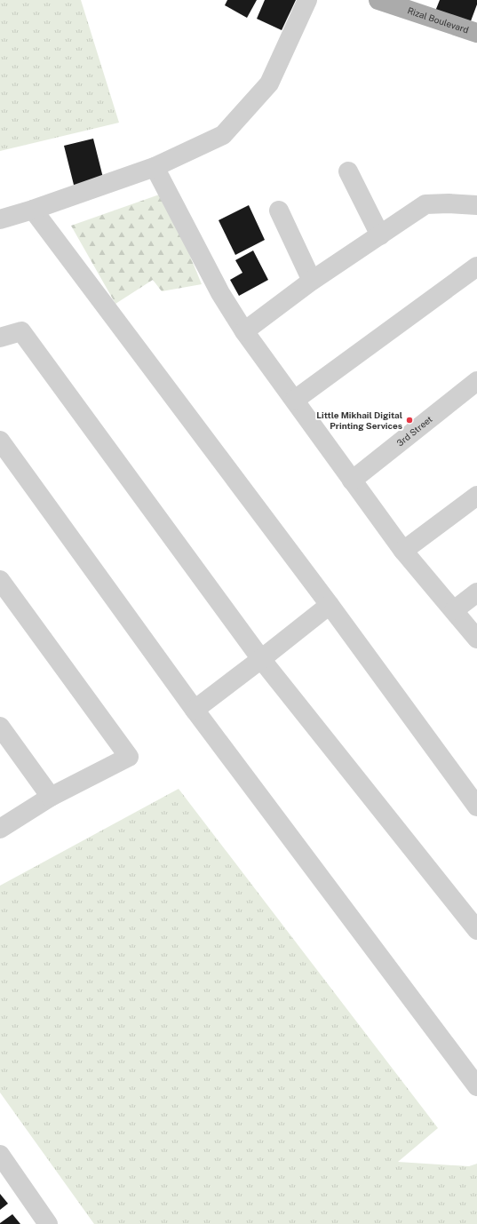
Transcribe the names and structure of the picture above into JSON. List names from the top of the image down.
{
  "streets": {
    "main road": ["Rizal Boulevard"],
    "street": ["3rd Street"]
  },
  "places": ["Little Mikhail Digital Printing Services"]
}
